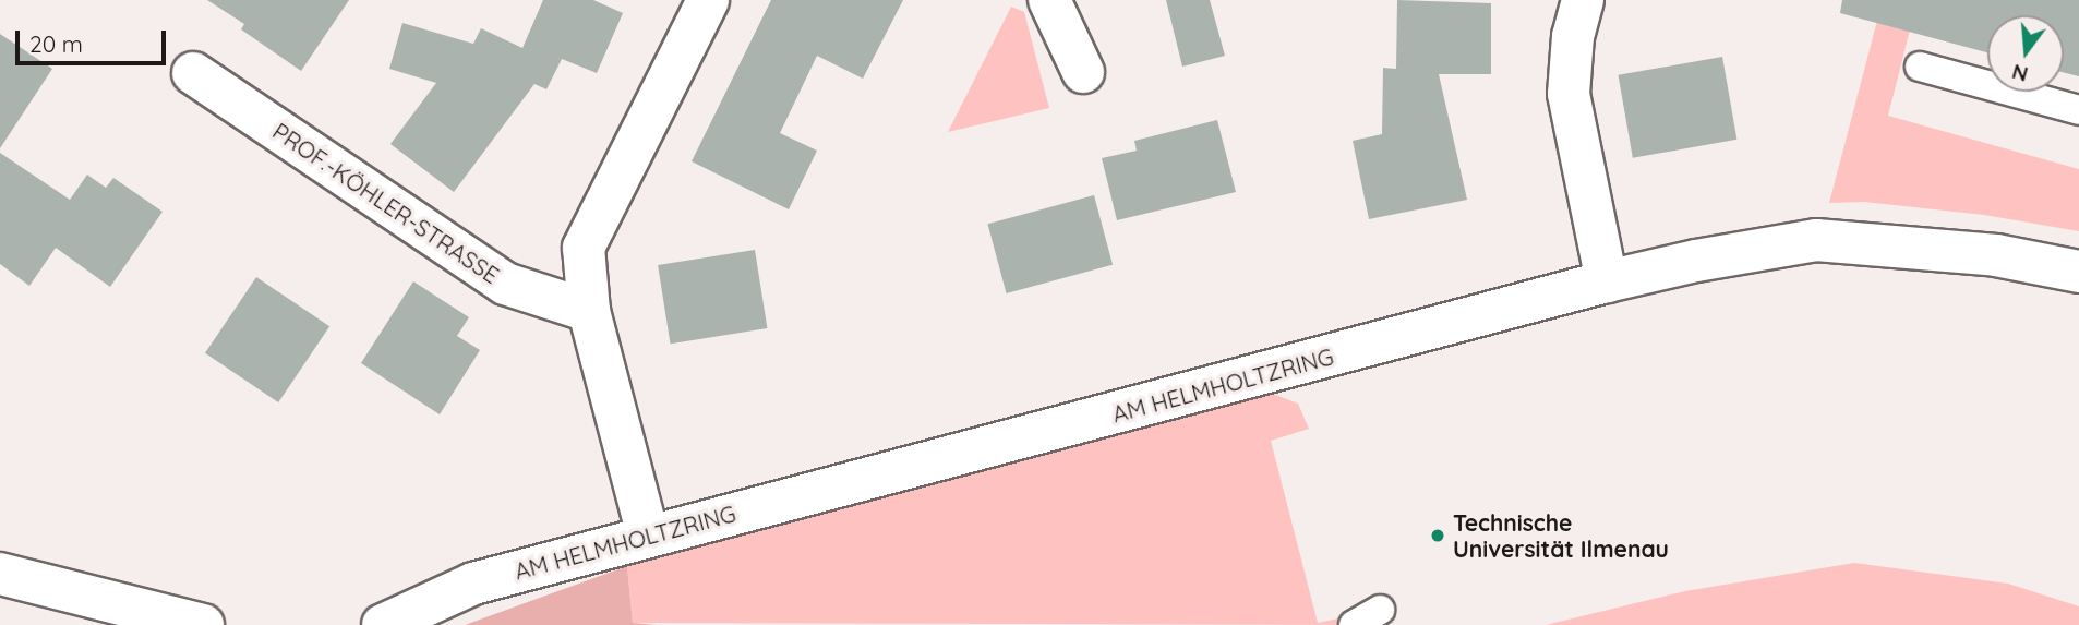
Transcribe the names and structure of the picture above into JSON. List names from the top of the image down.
{
  "streets": {
    "street": ["PROF.-KÖHLER-STRASSE", "AM HELMHOLTZRING"]
  },
  "places": ["Technische Universität Ilmenau"],
  "scale_bar": "20 m",
  "north": "bottom"
}
